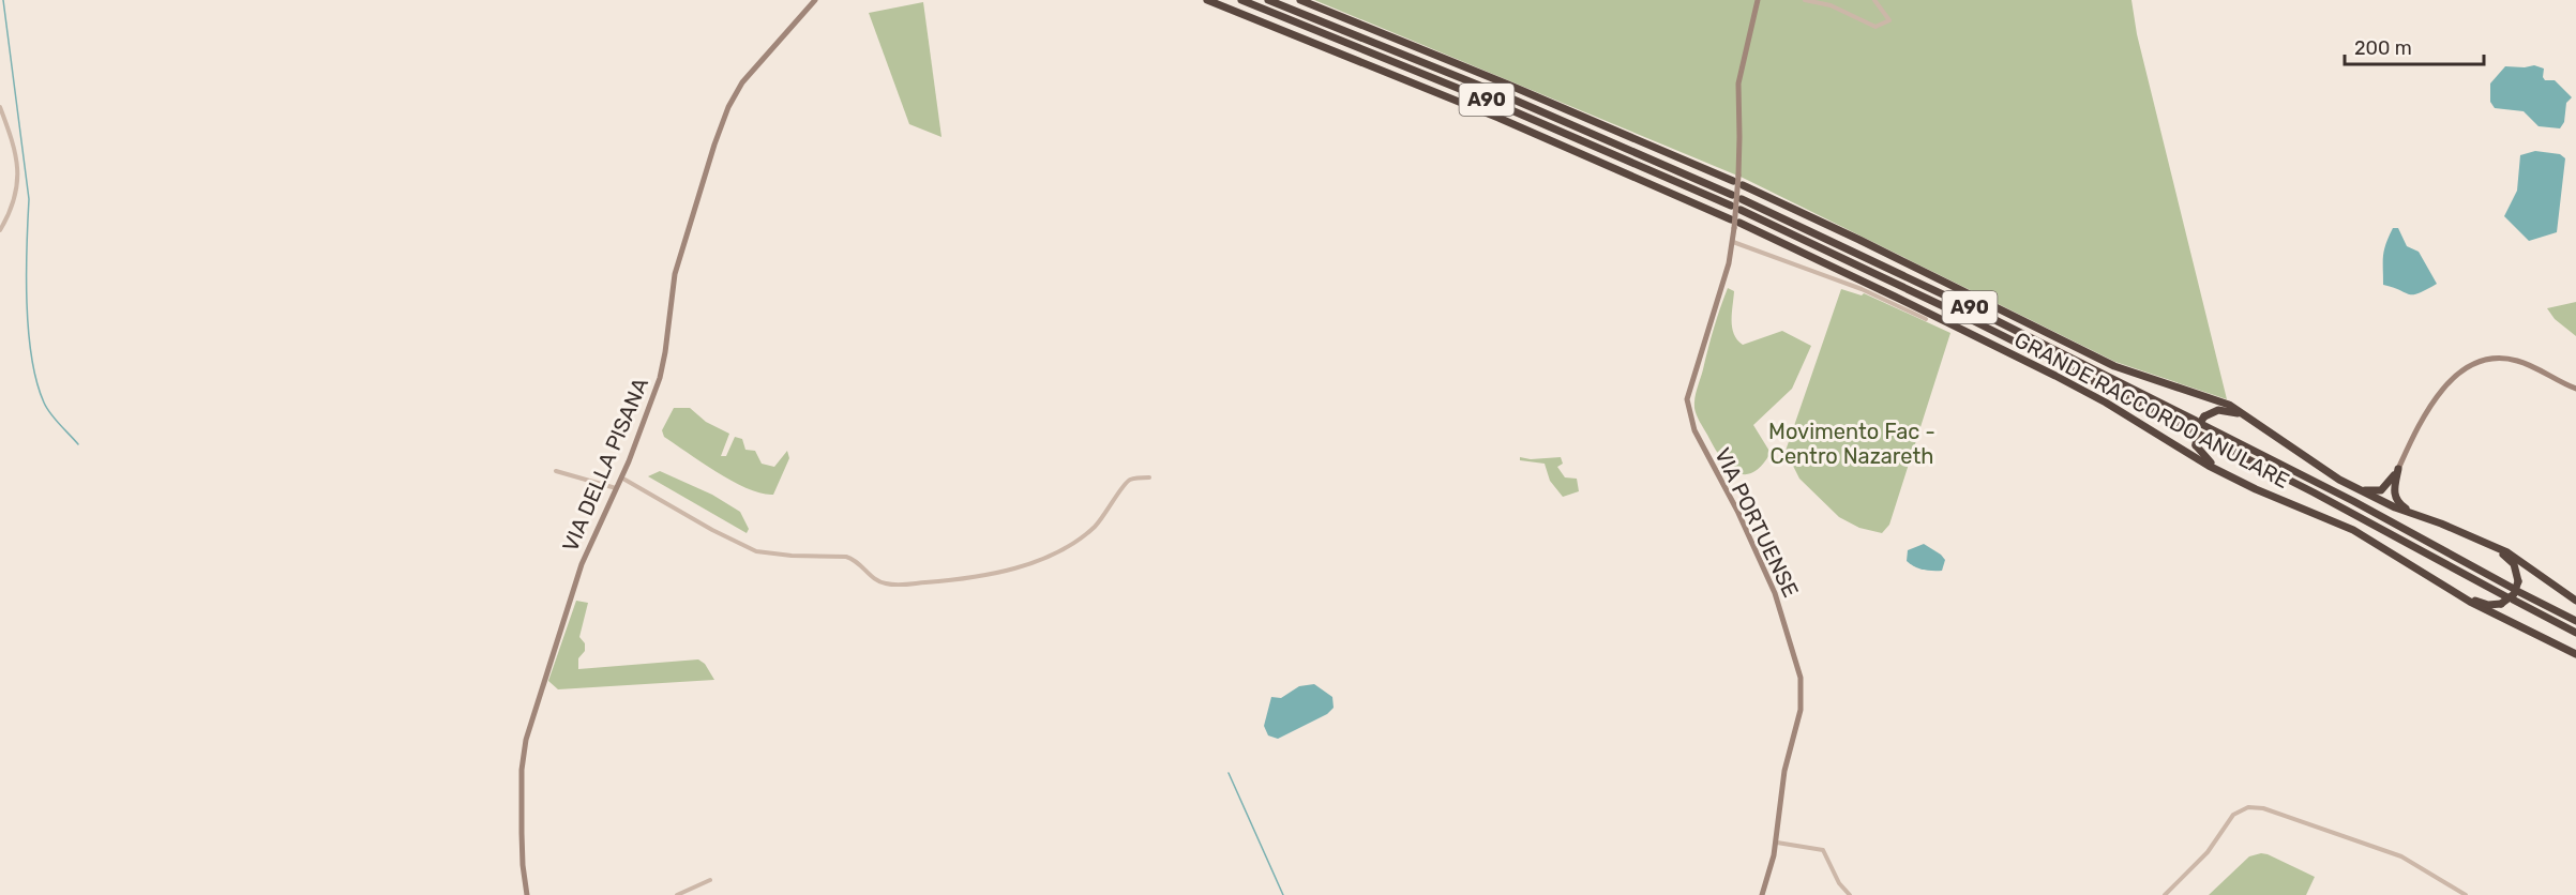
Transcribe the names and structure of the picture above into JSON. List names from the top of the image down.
{
  "streets": {
    "highway": ["A90", "GRANDE RACCORDO ANULARE"],
    "main road": ["VIA DELLA PISANA", "VIA PORTUENSE"]
  },
  "crossings": [
    ["GRANDE RACCORDO ANULARE", "VIA PORTUENSE"]
  ],
  "parks": ["Movimento Fac - Centro Nazareth"],
  "scale_bar": "200 m"
}
